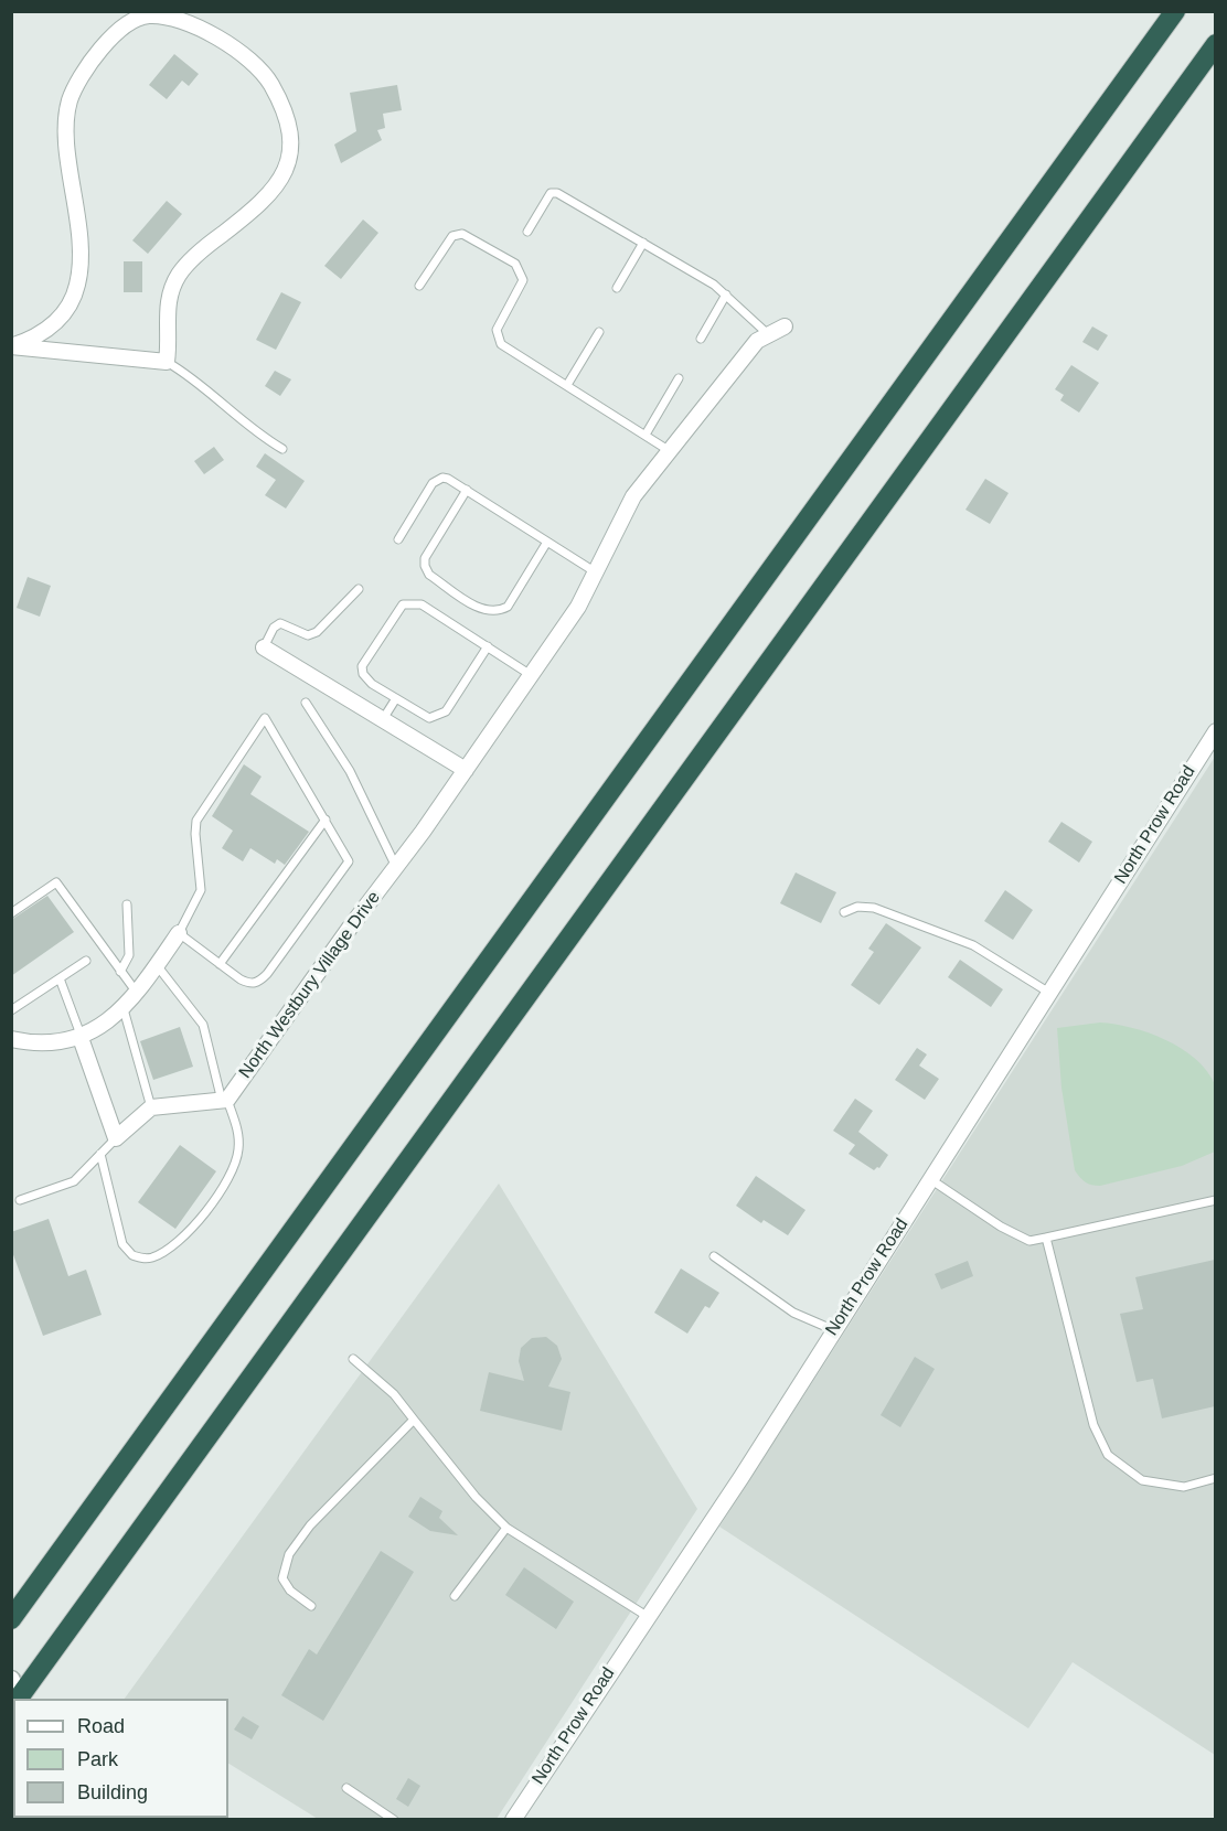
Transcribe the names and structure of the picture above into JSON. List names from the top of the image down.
{
  "streets": {
    "street": ["North Prow Road", "North Westbury Village Drive"]
  },
  "legend": ["Road", "Park", "Building"]
}
